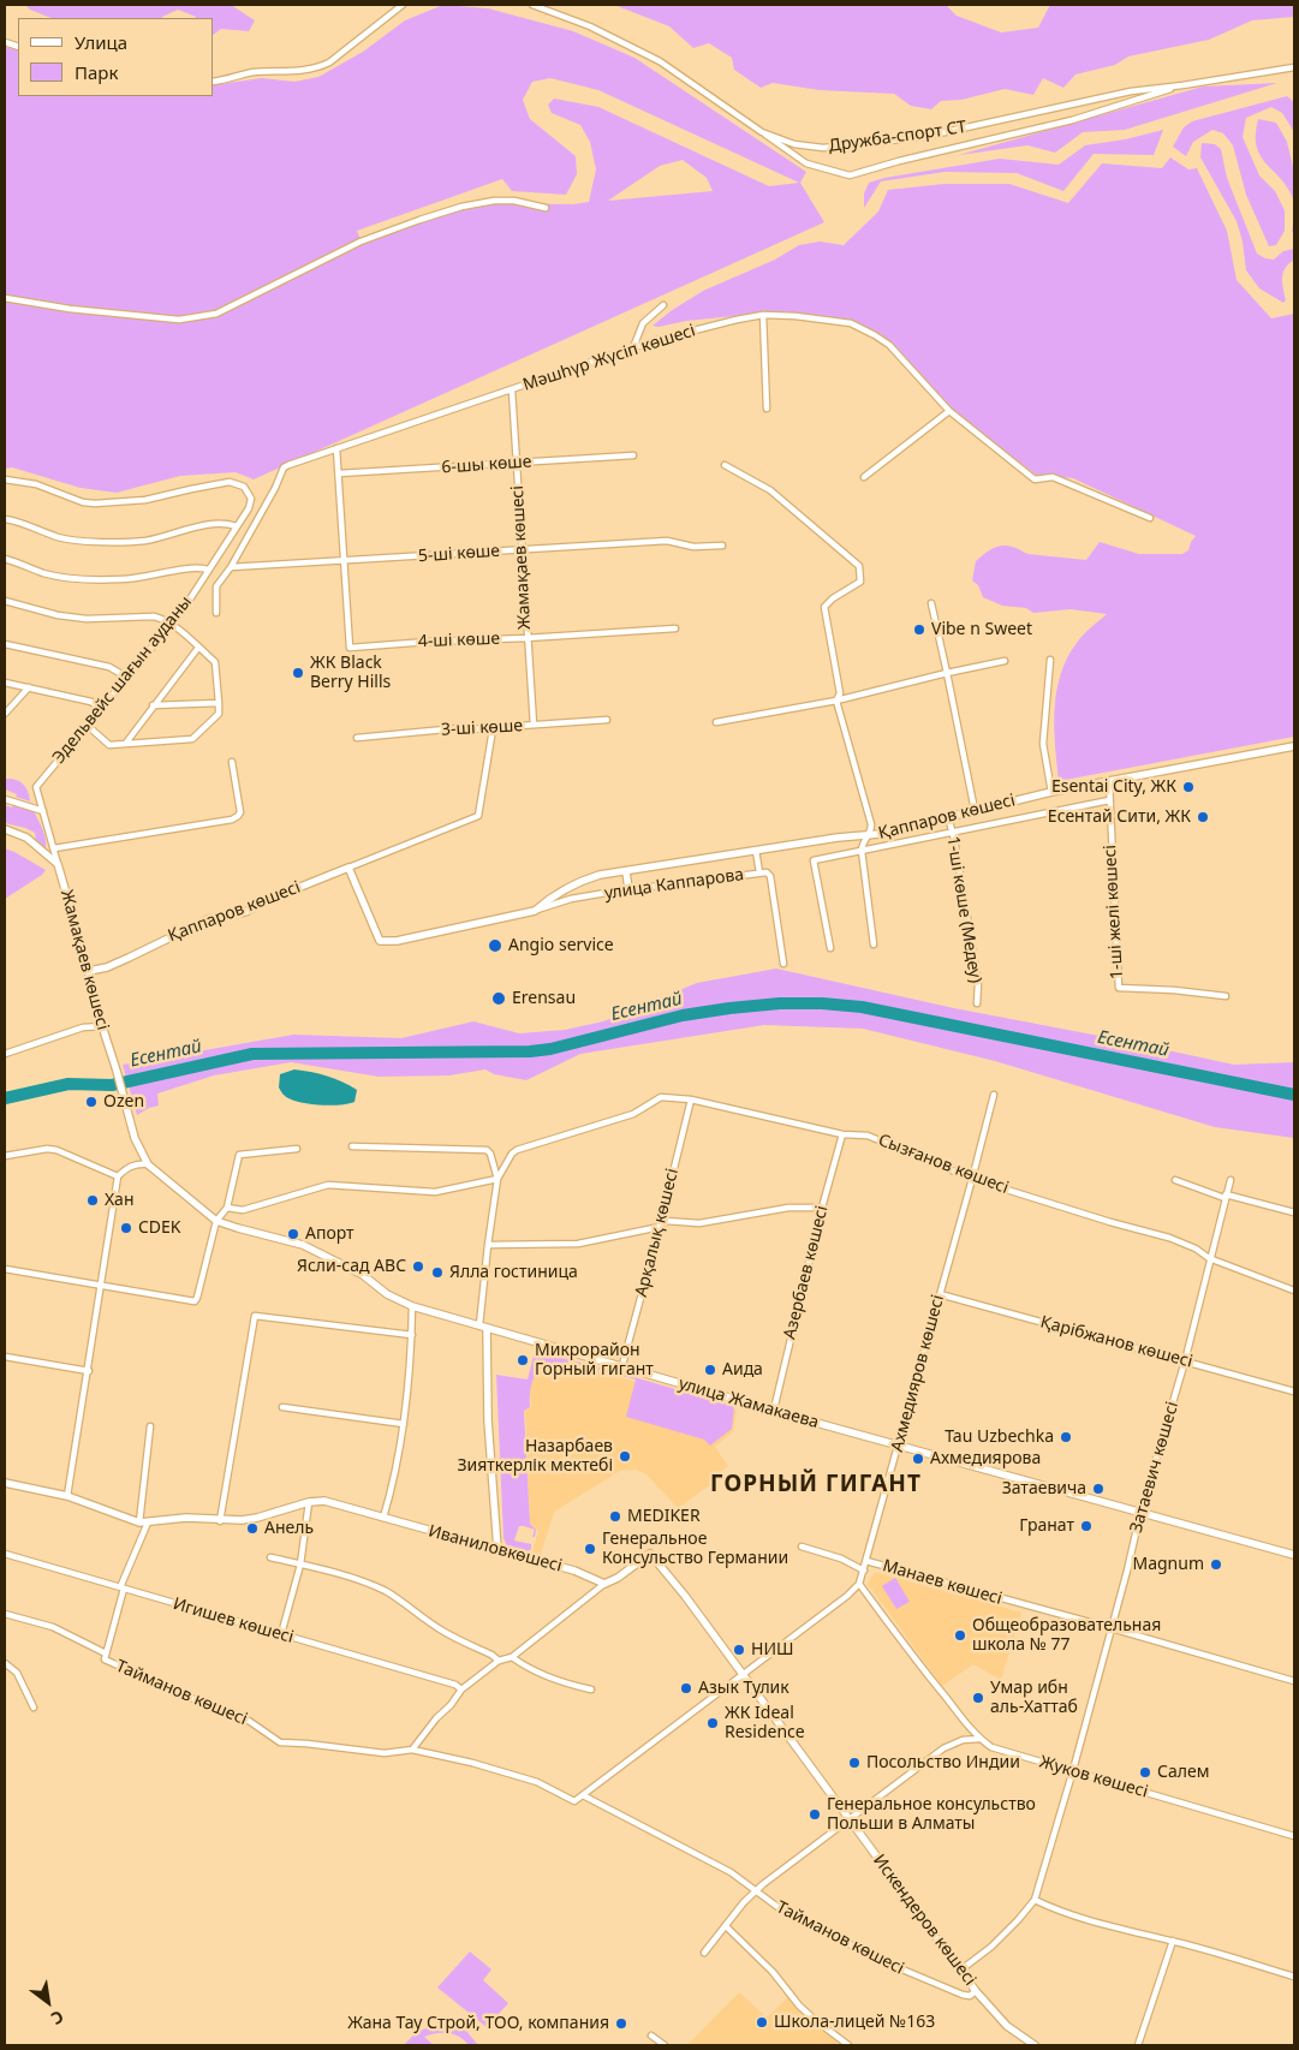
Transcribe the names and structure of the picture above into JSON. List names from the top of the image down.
{
  "streets": {
    "street": [
      "Дружба-спорт СТ",
      "Мәшhүр Жүсіп көшесі",
      "6-шы көше",
      "5-ші көше",
      "Жамақаев көшесі",
      "4-ші көше",
      "Эдельвейс шағын ауданы",
      "3-ші көше",
      "Қаппаров көшесі",
      "улица Каппарова",
      "1-ші көше (Медеу)",
      "1-ші желі көшесі",
      "Сызғанов көшесі",
      "Арқалық көшесі",
      "Азербаев көшесі",
      "Қарібжанов көшесі",
      "Ахмедияров көшесі",
      "улица Жамакаева",
      "Затаевич көшесі",
      "Иваниловкөшесі",
      "Манаев көшесі",
      "Игишев көшесі",
      "Тайманов көшесі",
      "Жуков көшесі",
      "Искендеров көшесі"
    ]
  },
  "crossings": [
    ["Мәшhүр Жүсіп көшесі", "5-ші көше"],
    ["Мәшhүр Жүсіп көшесі", "Жамақаев көшесі"],
    ["6-шы көше", "Жамақаев көшесі"],
    ["5-ші көше", "Жамақаев көшесі"],
    ["5-ші көше", "4-ші көше"],
    ["Жамақаев көшесі", "4-ші көше"],
    ["Жамақаев көшесі", "Эдельвейс шағын ауданы"],
    ["Жамақаев көшесі", "3-ші көше"],
    ["Жамақаев көшесі", "Қаппаров көшесі"],
    ["3-ші көше", "Қаппаров көшесі"],
    ["Қаппаров көшесі", "улица Каппарова"],
    ["Қаппаров көшесі", "1-ші көше (Медеу)"],
    ["Қаппаров көшесі", "1-ші желі көшесі"],
    ["Сызғанов көшесі", "Арқалық көшесі"],
    ["Сызғанов көшесі", "Азербаев көшесі"],
    ["Сызғанов көшесі", "Ахмедияров көшесі"],
    ["Сызғанов көшесі", "Затаевич көшесі"],
    ["Арқалық көшесі", "улица Жамакаева"],
    ["Азербаев көшесі", "улица Жамакаева"],
    ["Қарібжанов көшесі", "Ахмедияров көшесі"],
    ["Қарібжанов көшесі", "Затаевич көшесі"],
    ["Ахмедияров көшесі", "улица Жамакаева"],
    ["Ахмедияров көшесі", "Манаев көшесі"],
    ["Ахмедияров көшесі", "Тайманов көшесі"],
    ["Ахмедияров көшесі", "Жуков көшесі"],
    ["Ахмедияров көшесі", "Искендеров көшесі"],
    ["улица Жамакаева", "Затаевич көшесі"],
    ["Затаевич көшесі", "Манаев көшесі"],
    ["Затаевич көшесі", "Жуков көшесі"],
    ["Затаевич көшесі", "Искендеров көшесі"],
    ["Иваниловкөшесі", "Тайманов көшесі"],
    ["Иваниловкөшесі", "Искендеров көшесі"],
    ["Игишев көшесі", "Тайманов көшесі"],
    ["Тайманов көшесі", "Искендеров көшесі"]
  ],
  "districts": ["ГОРНЫЙ ГИГАНТ"],
  "water": ["Есентай"],
  "places": [
    "Vibe n Sweet",
    "ЖК Black Berry Hills",
    "Esentai City, ЖК",
    "Есентай Сити, ЖК",
    "Angio service",
    "Erensau",
    "Ozen",
    "Хан",
    "CDEK",
    "Апорт",
    "Ясли-сад ABC",
    "Ялла гостиница",
    "Микрорайон Горный гигант",
    "Аида",
    "Tau Uzbechka",
    "Назарбаев Зияткерлік мектебі",
    "Ахмедиярова",
    "Затаевича",
    "MEDIKER",
    "Гранат",
    "Анель",
    "Генеральное Консульство Германии",
    "Magnum",
    "Общеобразовательная школа № 77",
    "НИШ",
    "Азык Тулик",
    "Умар ибн аль-Хаттаб",
    "ЖК Ideal Residence",
    "Посольство Индии",
    "Салем",
    "Генеральное консульство Польши в Алматы",
    "Школа-лицей №163",
    "Жана Тау Строй, ТОО, компания"
  ],
  "legend": ["Улица", "Парк"],
  "north": "bottom right"
}
